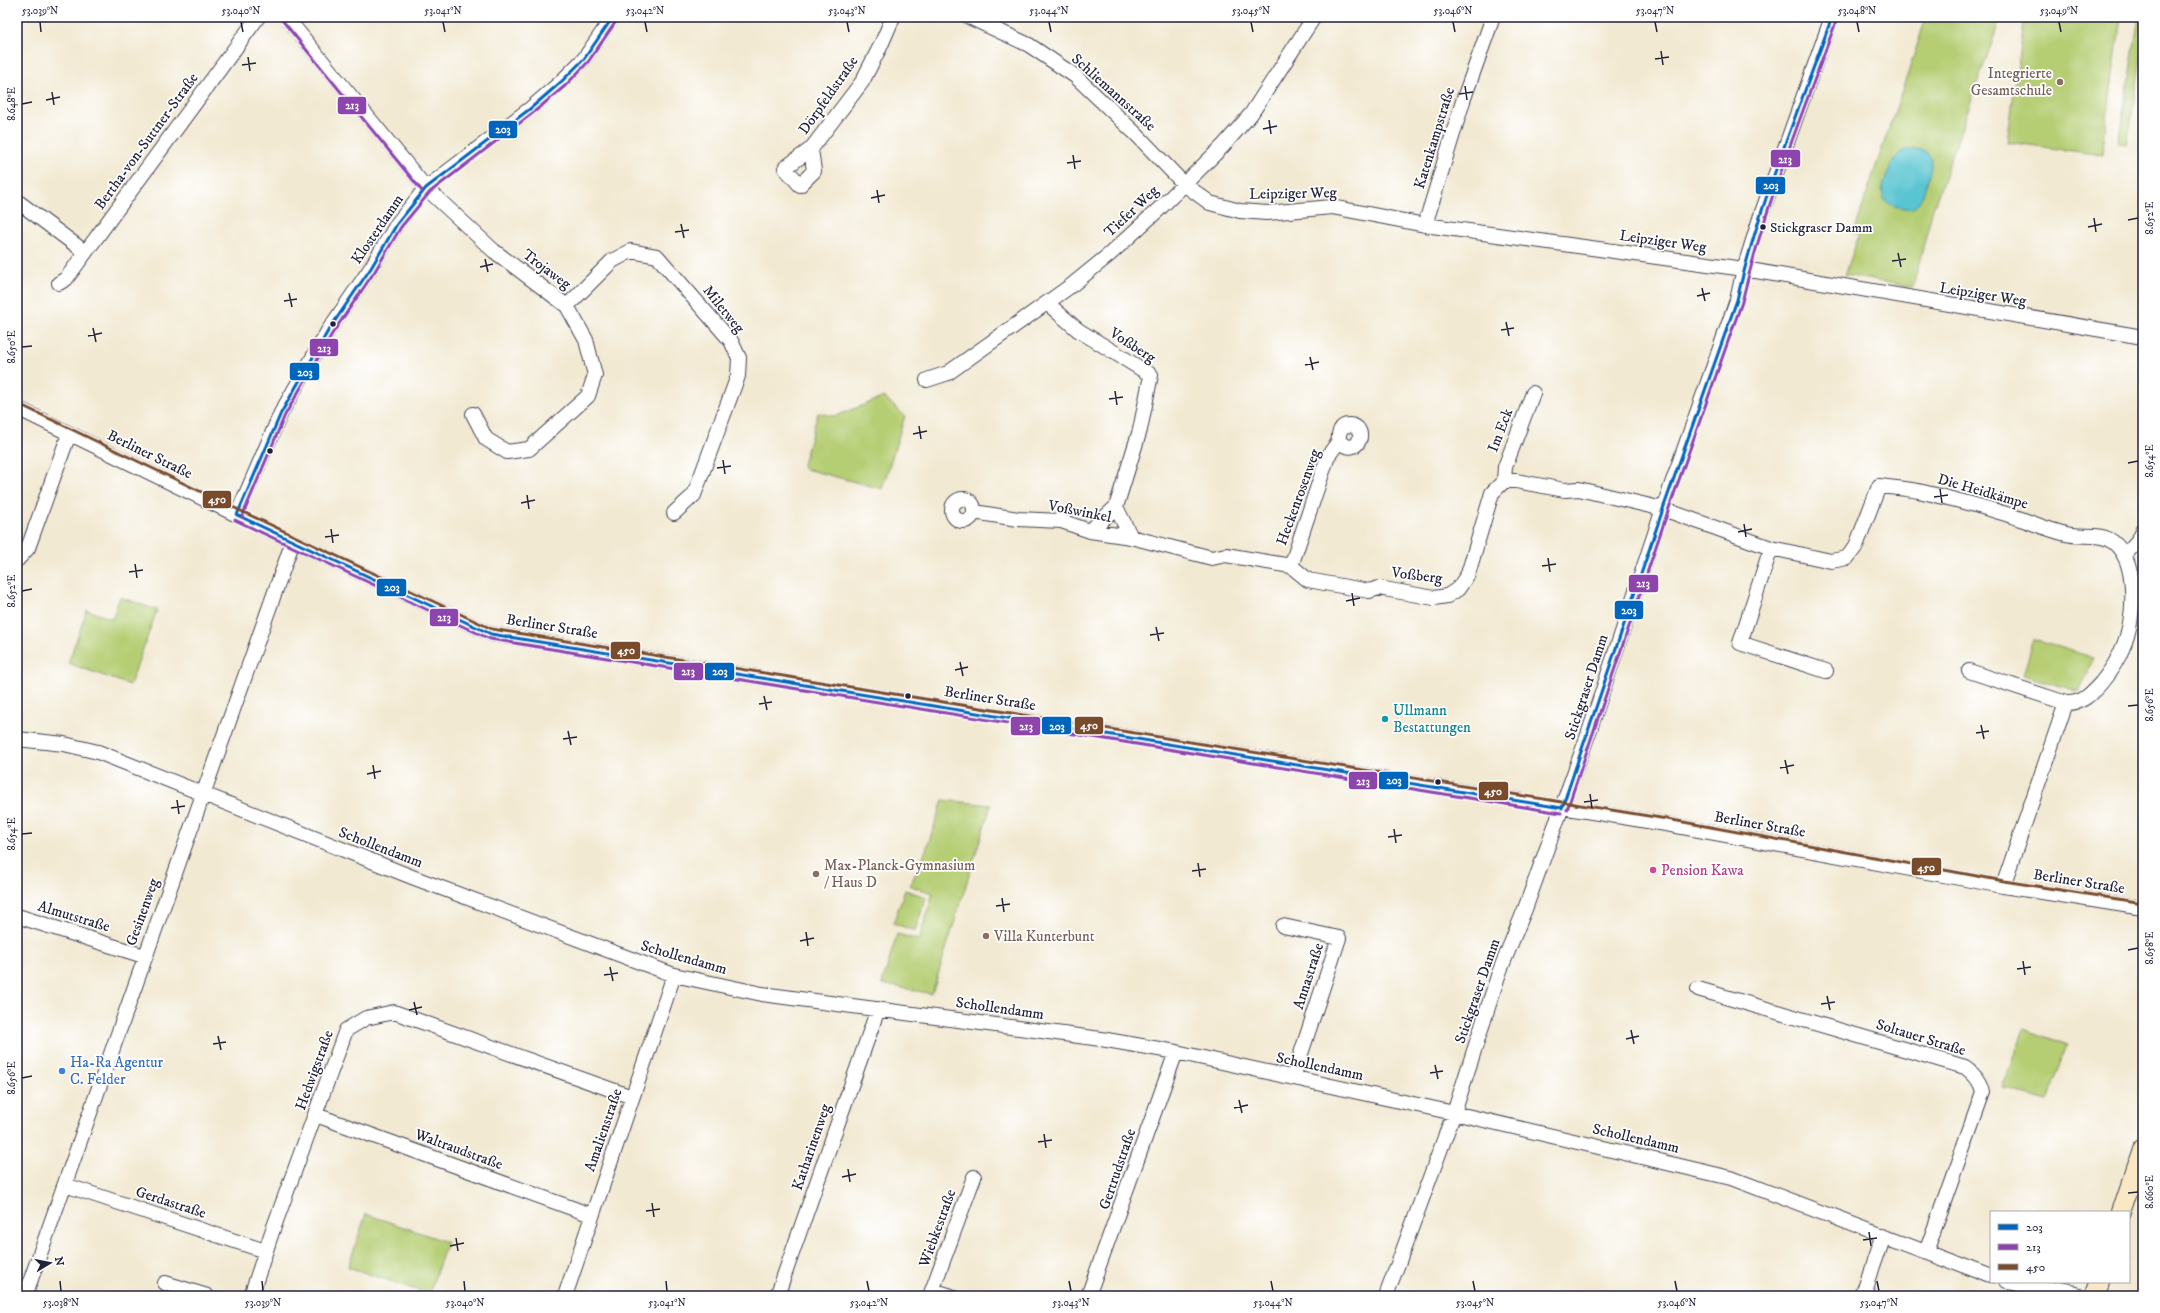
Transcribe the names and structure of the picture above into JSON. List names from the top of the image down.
{
  "streets": {
    "street": [
      "Schliemannstraße",
      "Dörpfeldstraße",
      "Katenkampstraße",
      "Bertha-von-Suttner-Straße",
      "Leipziger Weg",
      "Tiefer Weg",
      "Klosterdamm",
      "Trojaweg",
      "Miletweg",
      "Voßberg",
      "Im Eck",
      "Berliner Straße",
      "Die Heidkämpe",
      "Heckenrosenweg",
      "Voßwinkel",
      "Stickgraser Damm",
      "Schollendamm",
      "Gesinenweg",
      "Almutstraße",
      "Annastraße",
      "Soltauer Straße",
      "Hedwigstraße",
      "Amalienstraße",
      "Katharinenweg",
      "Waltraudstraße",
      "Gertrudstraße",
      "Gerdastraße",
      "Wiebkestraße"
    ]
  },
  "crossings": [
    ["Schliemannstraße", "Leipziger Weg"],
    ["Schliemannstraße", "Tiefer Weg"],
    ["Katenkampstraße", "Leipziger Weg"],
    ["Leipziger Weg", "Tiefer Weg"],
    ["Leipziger Weg", "Stickgraser Damm"],
    ["Tiefer Weg", "Voßberg"],
    ["Klosterdamm", "Trojaweg"],
    ["Klosterdamm", "Berliner Straße"],
    ["Trojaweg", "Miletweg"],
    ["Voßberg", "Im Eck"],
    ["Voßberg", "Heckenrosenweg"],
    ["Voßberg", "Voßwinkel"],
    ["Berliner Straße", "Stickgraser Damm"],
    ["Berliner Straße", "Gesinenweg"],
    ["Die Heidkämpe", "Stickgraser Damm"],
    ["Stickgraser Damm", "Schollendamm"],
    ["Schollendamm", "Gesinenweg"],
    ["Schollendamm", "Annastraße"],
    ["Schollendamm", "Soltauer Straße"],
    ["Schollendamm", "Amalienstraße"],
    ["Schollendamm", "Katharinenweg"],
    ["Schollendamm", "Gertrudstraße"],
    ["Gesinenweg", "Almutstraße"],
    ["Gesinenweg", "Gerdastraße"],
    ["Hedwigstraße", "Amalienstraße"],
    ["Hedwigstraße", "Waltraudstraße"],
    ["Hedwigstraße", "Gerdastraße"],
    ["Amalienstraße", "Waltraudstraße"]
  ],
  "places": [
    "Integrierte Gesamtschule",
    "Stickgraser Damm",
    "Ullmann Bestattungen",
    "Pension Kawa",
    "Max-Planck-Gymnasium / Haus D",
    "Villa Kunterbunt",
    "Ha-Ra Agentur C. Felder"
  ],
  "lines": ["transit line 203", "transit line 213", "transit line 450"],
  "legend": ["203", "213", "450"],
  "north": "right",
  "coordinates": [
    "53.039°N",
    "53.040°N",
    "53.041°N",
    "53.042°N",
    "53.043°N",
    "53.044°N",
    "53.045°N",
    "53.046°N",
    "53.047°N",
    "53.048°N",
    "53.049°N",
    "8.648°E",
    "8.652°E",
    "8.650°E",
    "8.654°E",
    "8.656°E",
    "8.658°E",
    "8.660°E",
    "53.038°N"
  ]
}
